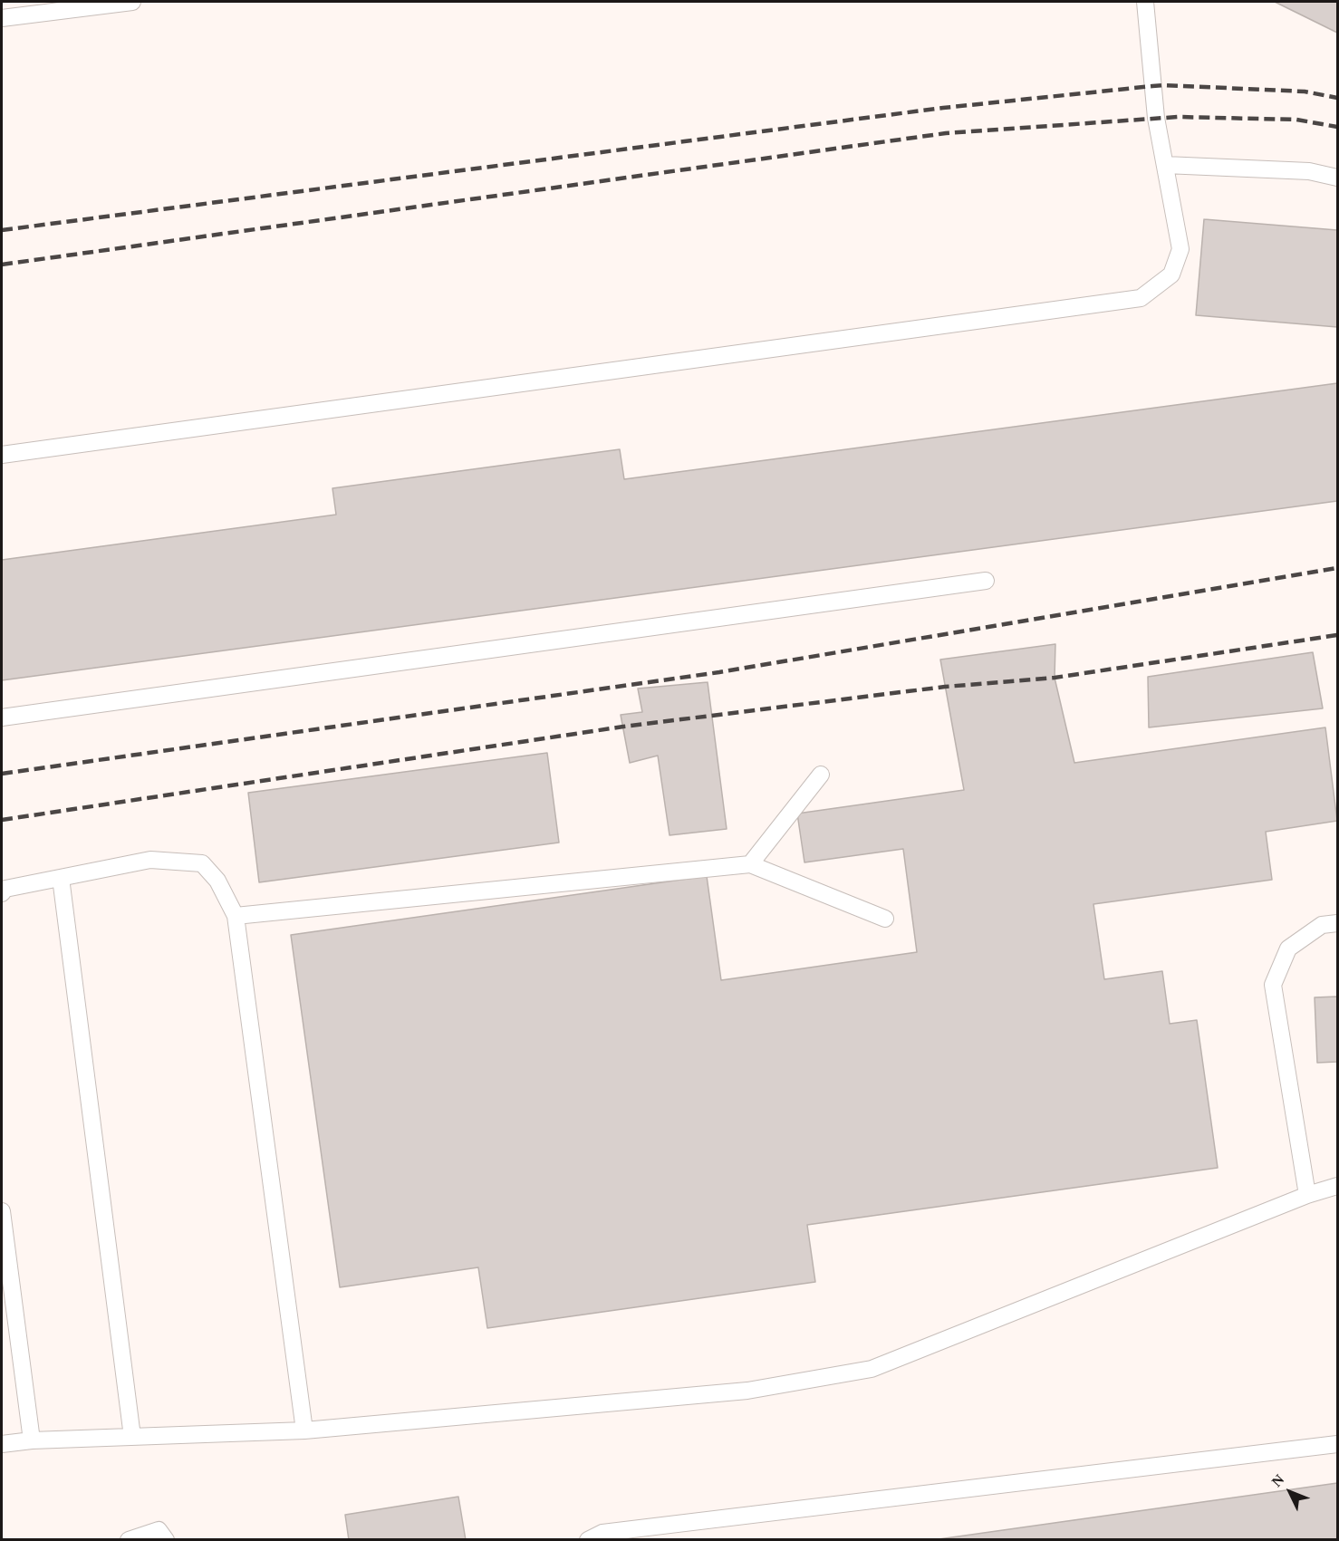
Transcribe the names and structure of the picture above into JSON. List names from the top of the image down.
{
  "north": "top left"
}
